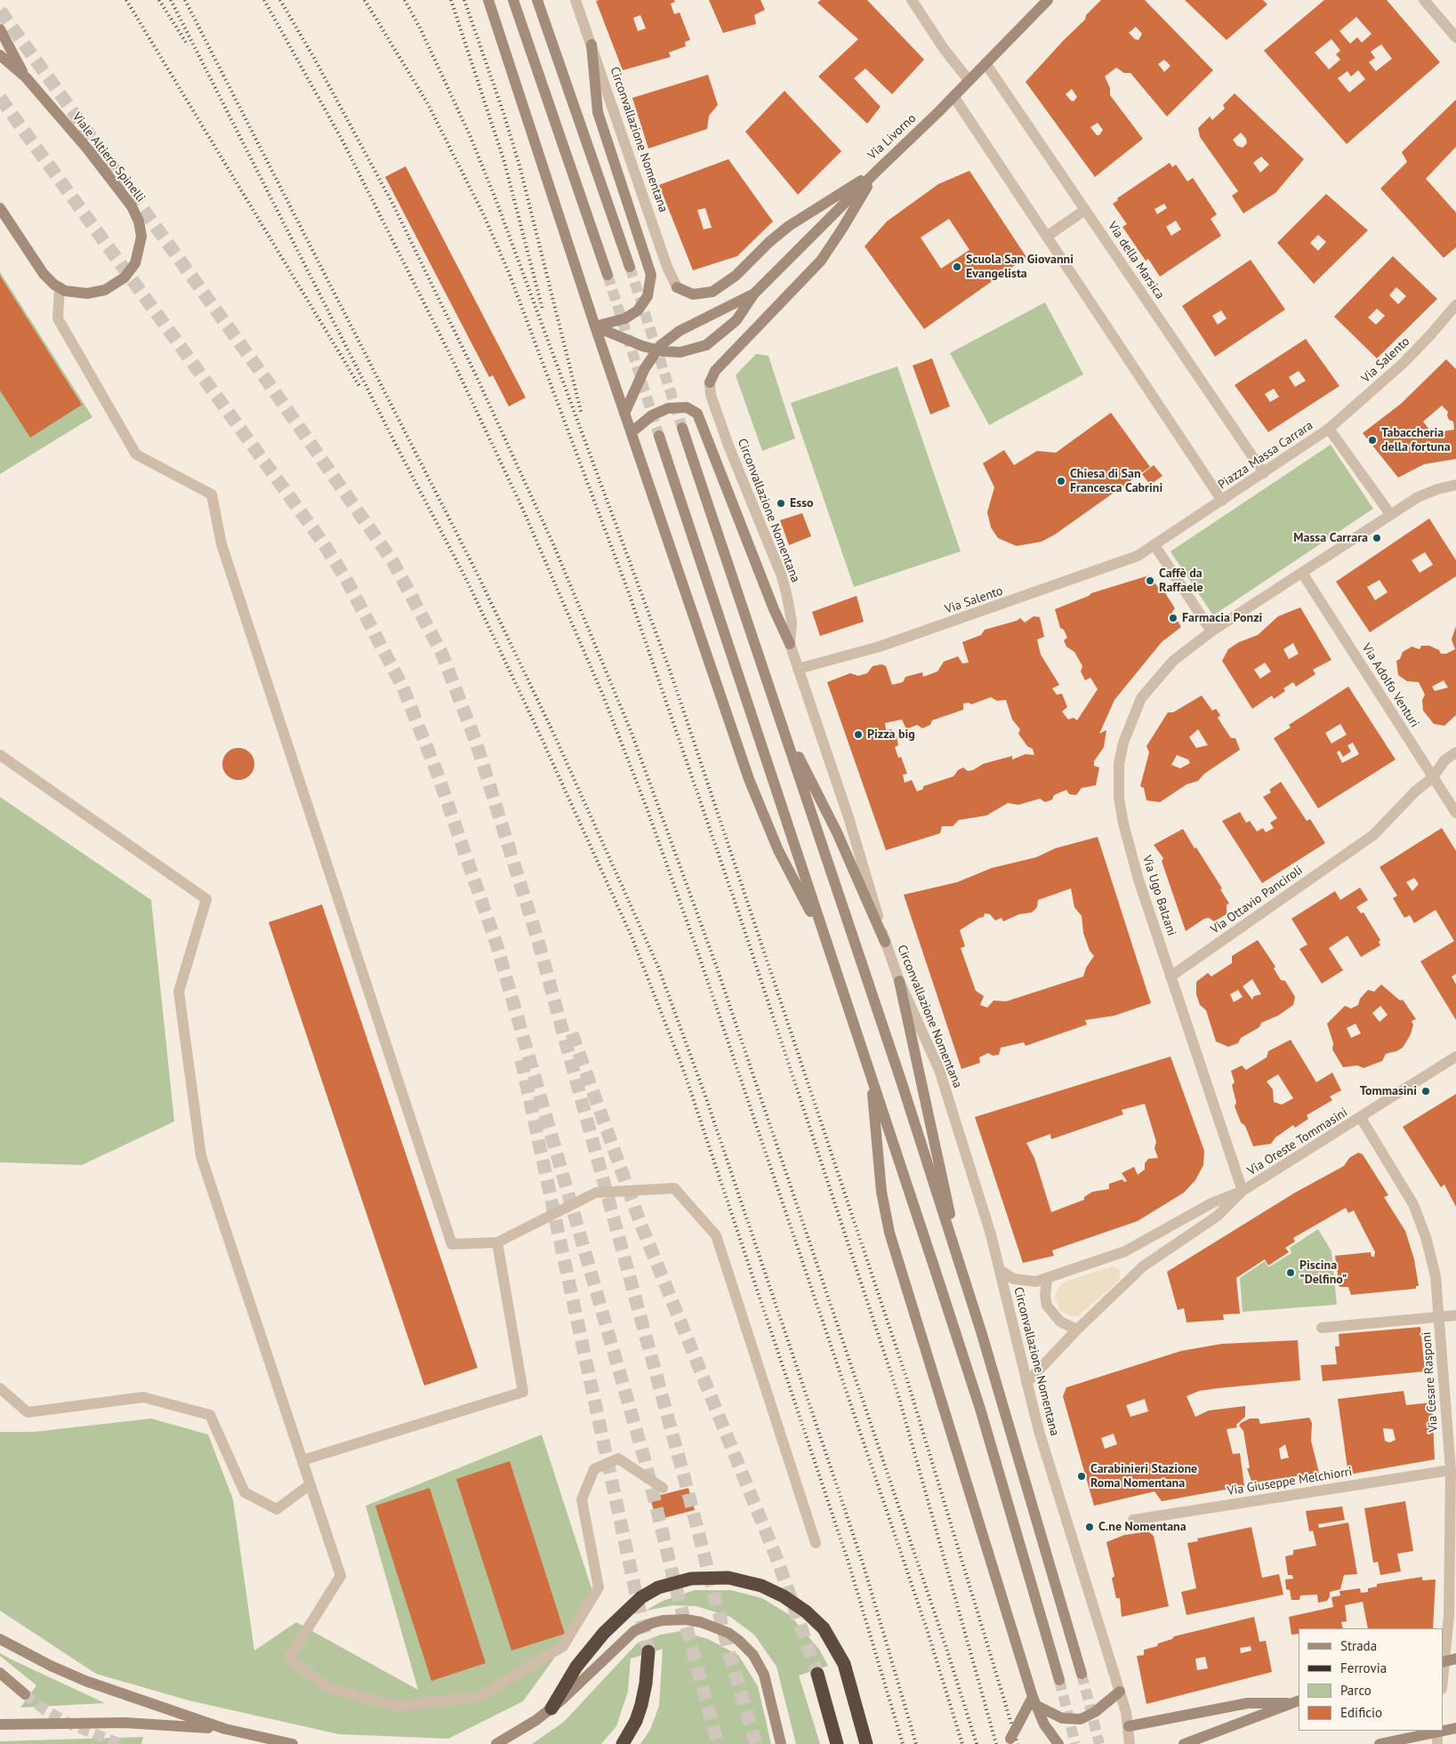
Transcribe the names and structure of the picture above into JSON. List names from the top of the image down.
{
  "streets": {
    "street": [
      "Via Livorno",
      "Circonvallazione Nomentana",
      "Viale Altiero Spinelli",
      "Via della Marsica",
      "Via Salento",
      "Piazza Massa Carrara",
      "Via Adolfo Venturi",
      "Via Ugo Balzani",
      "Via Ottavio Panciroli",
      "Via Oreste Tommasini",
      "Via Cesare Rasponi",
      "Via Giuseppe Melchiorri"
    ]
  },
  "crossings": [
    ["Via Livorno", "Circonvallazione Nomentana"],
    ["Via Livorno", "Via della Marsica"],
    ["Circonvallazione Nomentana", "Via Salento"],
    ["Circonvallazione Nomentana", "Via Oreste Tommasini"],
    ["Via della Marsica", "Piazza Massa Carrara"],
    ["Via Salento", "Piazza Massa Carrara"],
    ["Via Adolfo Venturi", "Via Ottavio Panciroli"],
    ["Via Ugo Balzani", "Via Ottavio Panciroli"],
    ["Via Ugo Balzani", "Via Oreste Tommasini"],
    ["Via Oreste Tommasini", "Via Cesare Rasponi"],
    ["Via Cesare Rasponi", "Via Giuseppe Melchiorri"]
  ],
  "places": [
    "Scuola San Giovanni Evangelista",
    "Tabaccheria della fortuna",
    "Chiesa di San Francesca Cabrini",
    "Esso",
    "Massa Carrara",
    "Caffè da Raffaele",
    "Farmacia Ponzi",
    "Pizza big",
    "Tommasini",
    "Piscina \"Delfino\"",
    "Carabinieri Stazione Roma Nomentana",
    "C.ne Nomentana"
  ],
  "legend": [
    "Strada",
    "Ferrovia",
    "Parco",
    "Edificio"
  ]
}
